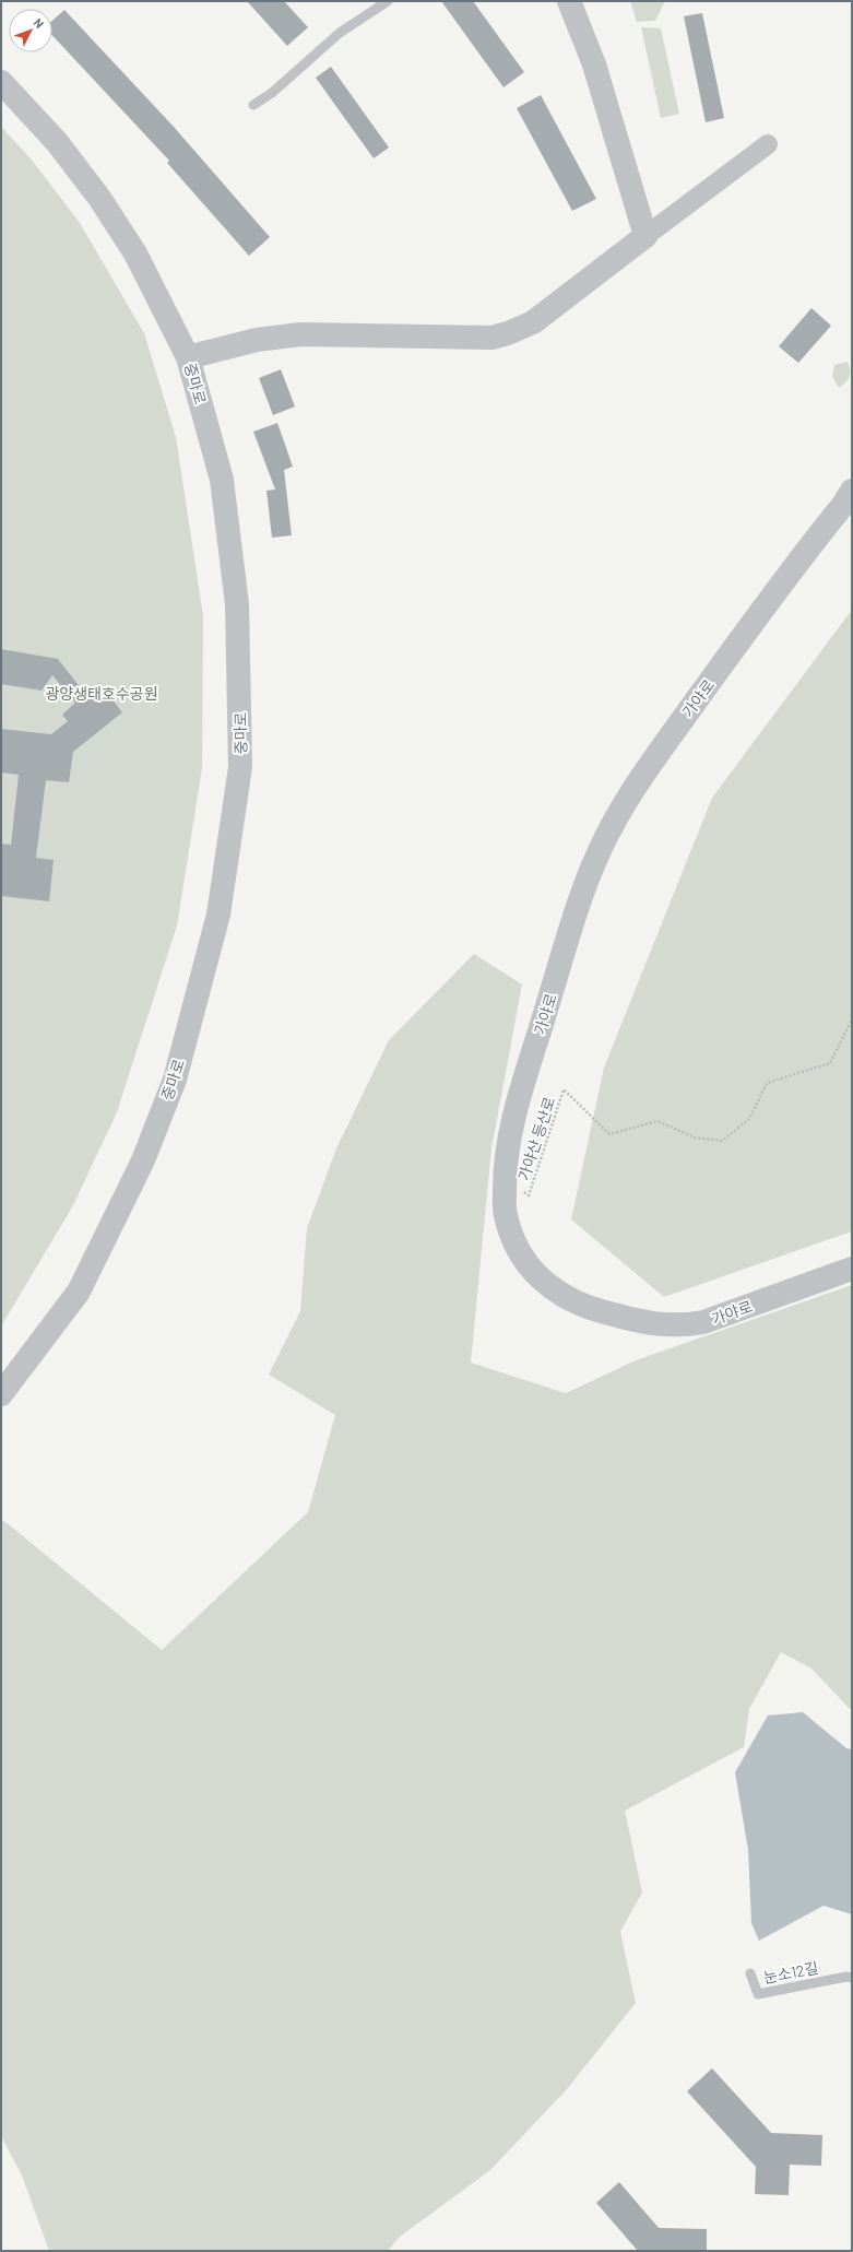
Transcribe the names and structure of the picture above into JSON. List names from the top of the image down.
{
  "streets": {
    "street": ["중마로", "가야로"],
    "lane": ["눈소12길"],
    "path": ["가야산 등산로"]
  },
  "crossings": [
    ["가야로", "가야산 등산로"]
  ],
  "parks": ["광양생태호수공원"],
  "north": "top right"
}
